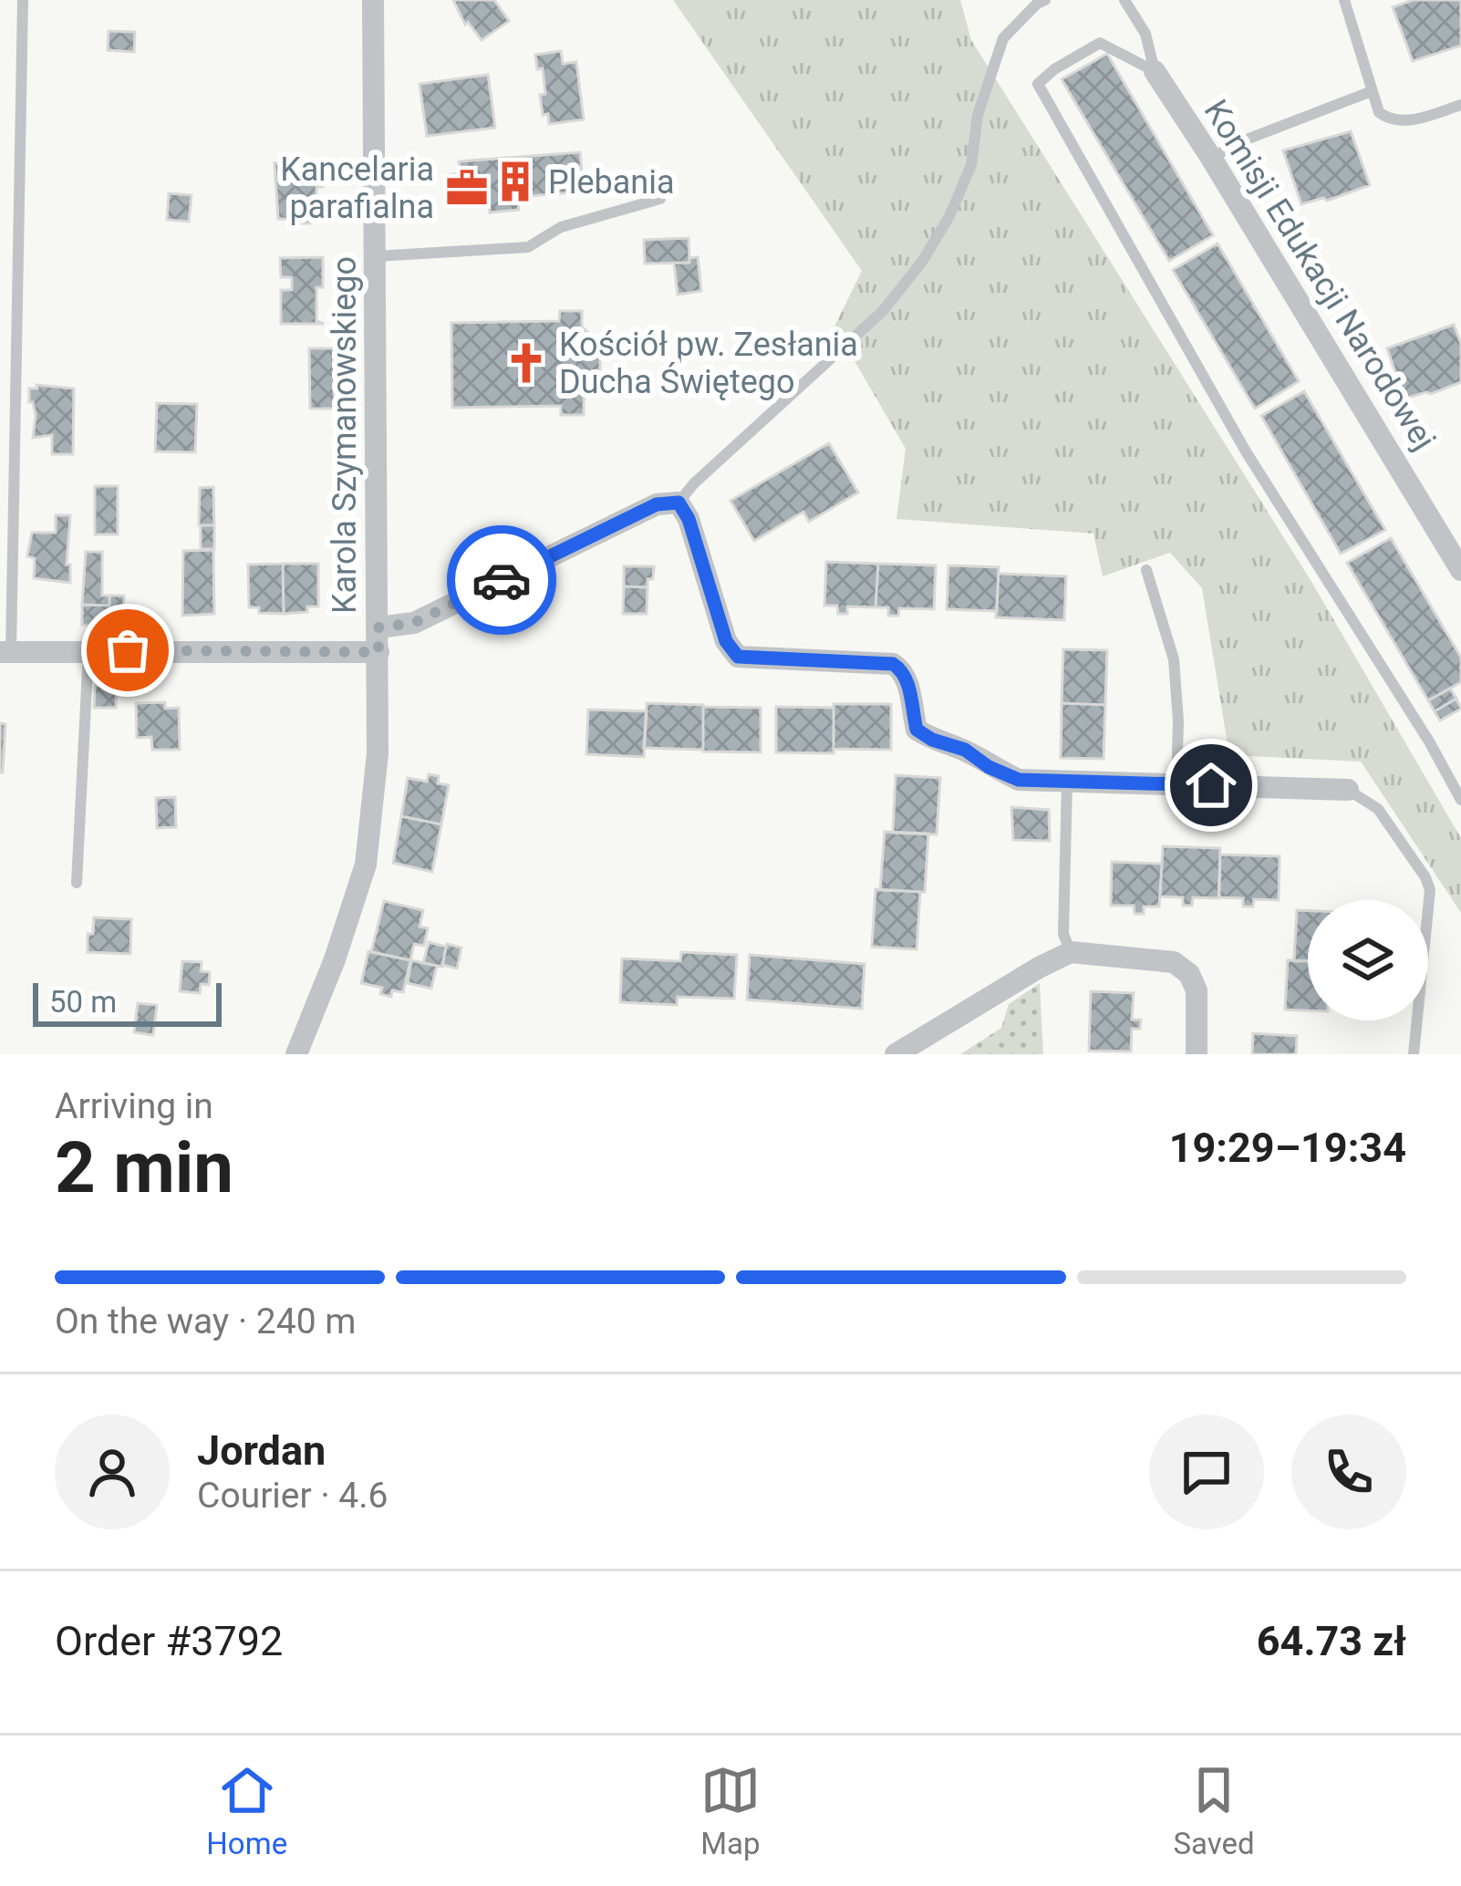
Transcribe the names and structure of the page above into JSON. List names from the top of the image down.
{
  "streets": {
    "street": ["Komisji Edukacji Narodowej", "Karola Szymanowskiego"]
  },
  "places": {
    "building": ["Plebania"],
    "office": ["Kancelaria parafialna"],
    "church": ["Kościół pw. Zesłania Ducha Świętego"]
  },
  "scale_bar": "50 m",
  "page": {
    "scale": "50 m",
    "heading": ["2 min", "Arriving in", "19:29–19:34"],
    "panel": [
      "Jordan",
      "Courier · 4.6",
      "Order #3792",
      "64.73 zł"
    ],
    "bar": "On the way · 240 m",
    "tabs": ["Home", "Map", "Saved"]
  }
}
